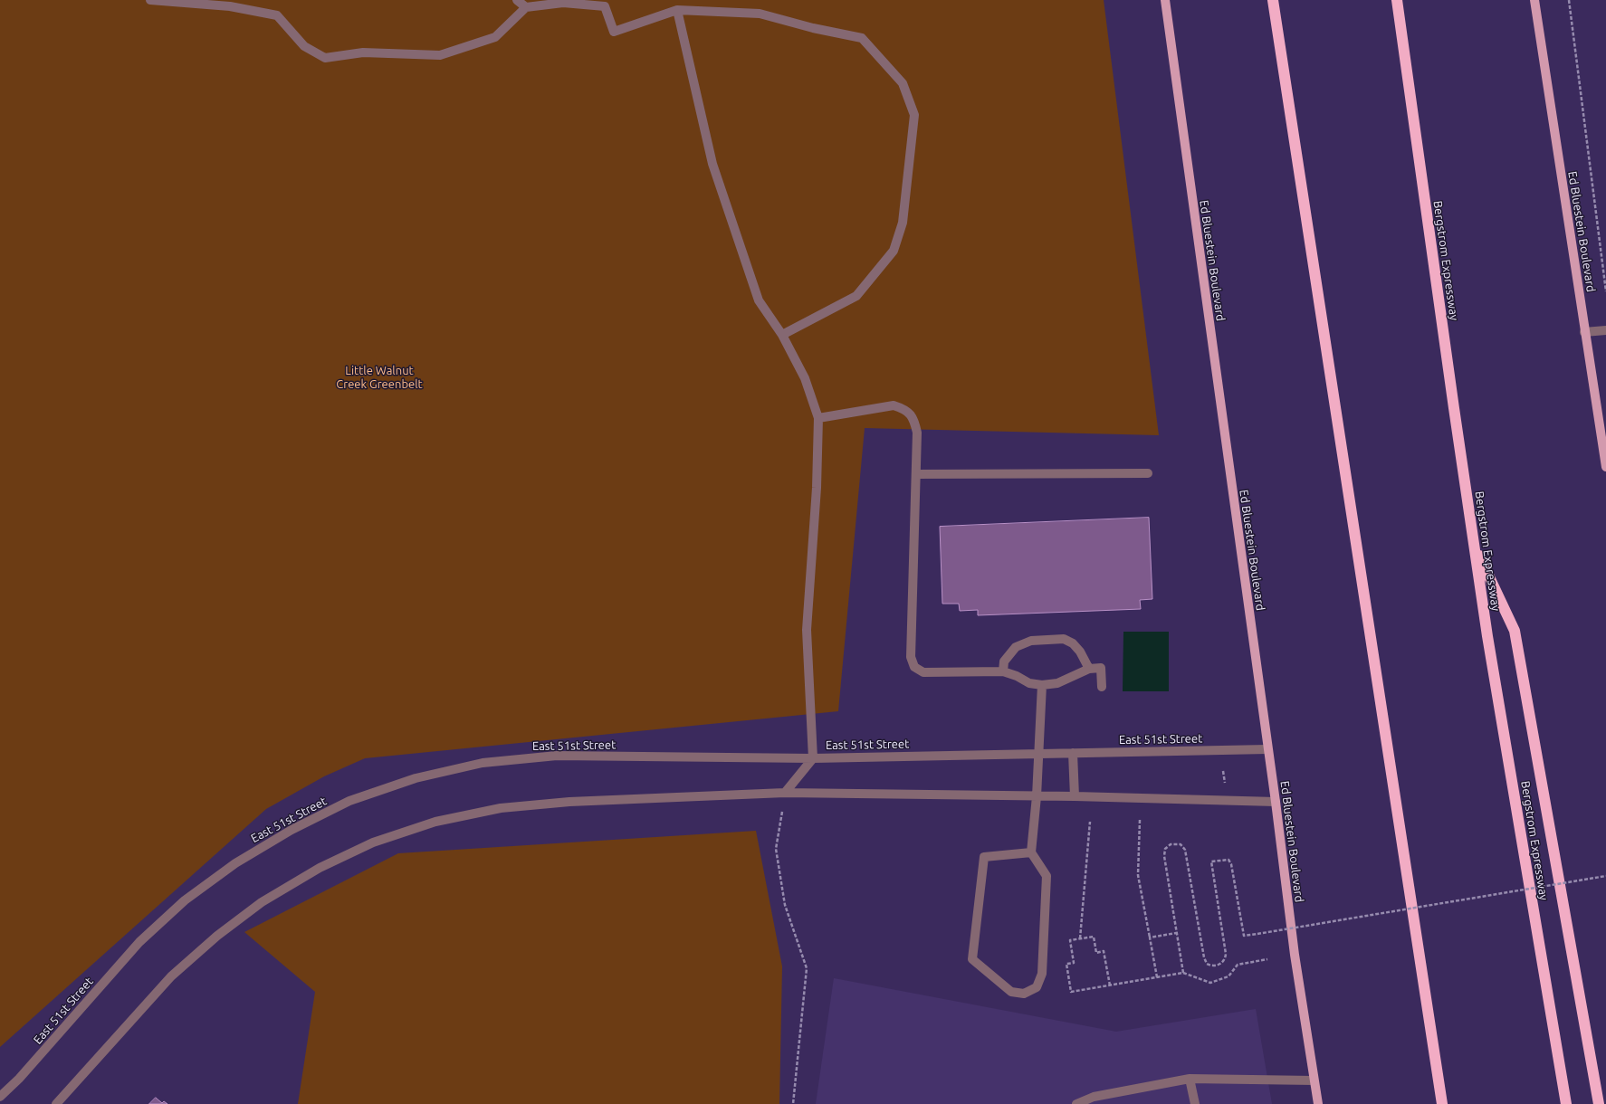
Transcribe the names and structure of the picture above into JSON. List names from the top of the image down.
{
  "streets": {
    "highway": ["Bergstrom Expressway"],
    "main road": ["Ed Bluestein Boulevard"],
    "street": ["East 51st Street"]
  },
  "crossings": [
    ["Ed Bluestein Boulevard", "East 51st Street"]
  ],
  "parks": ["Little Walnut Creek Greenbelt"]
}
